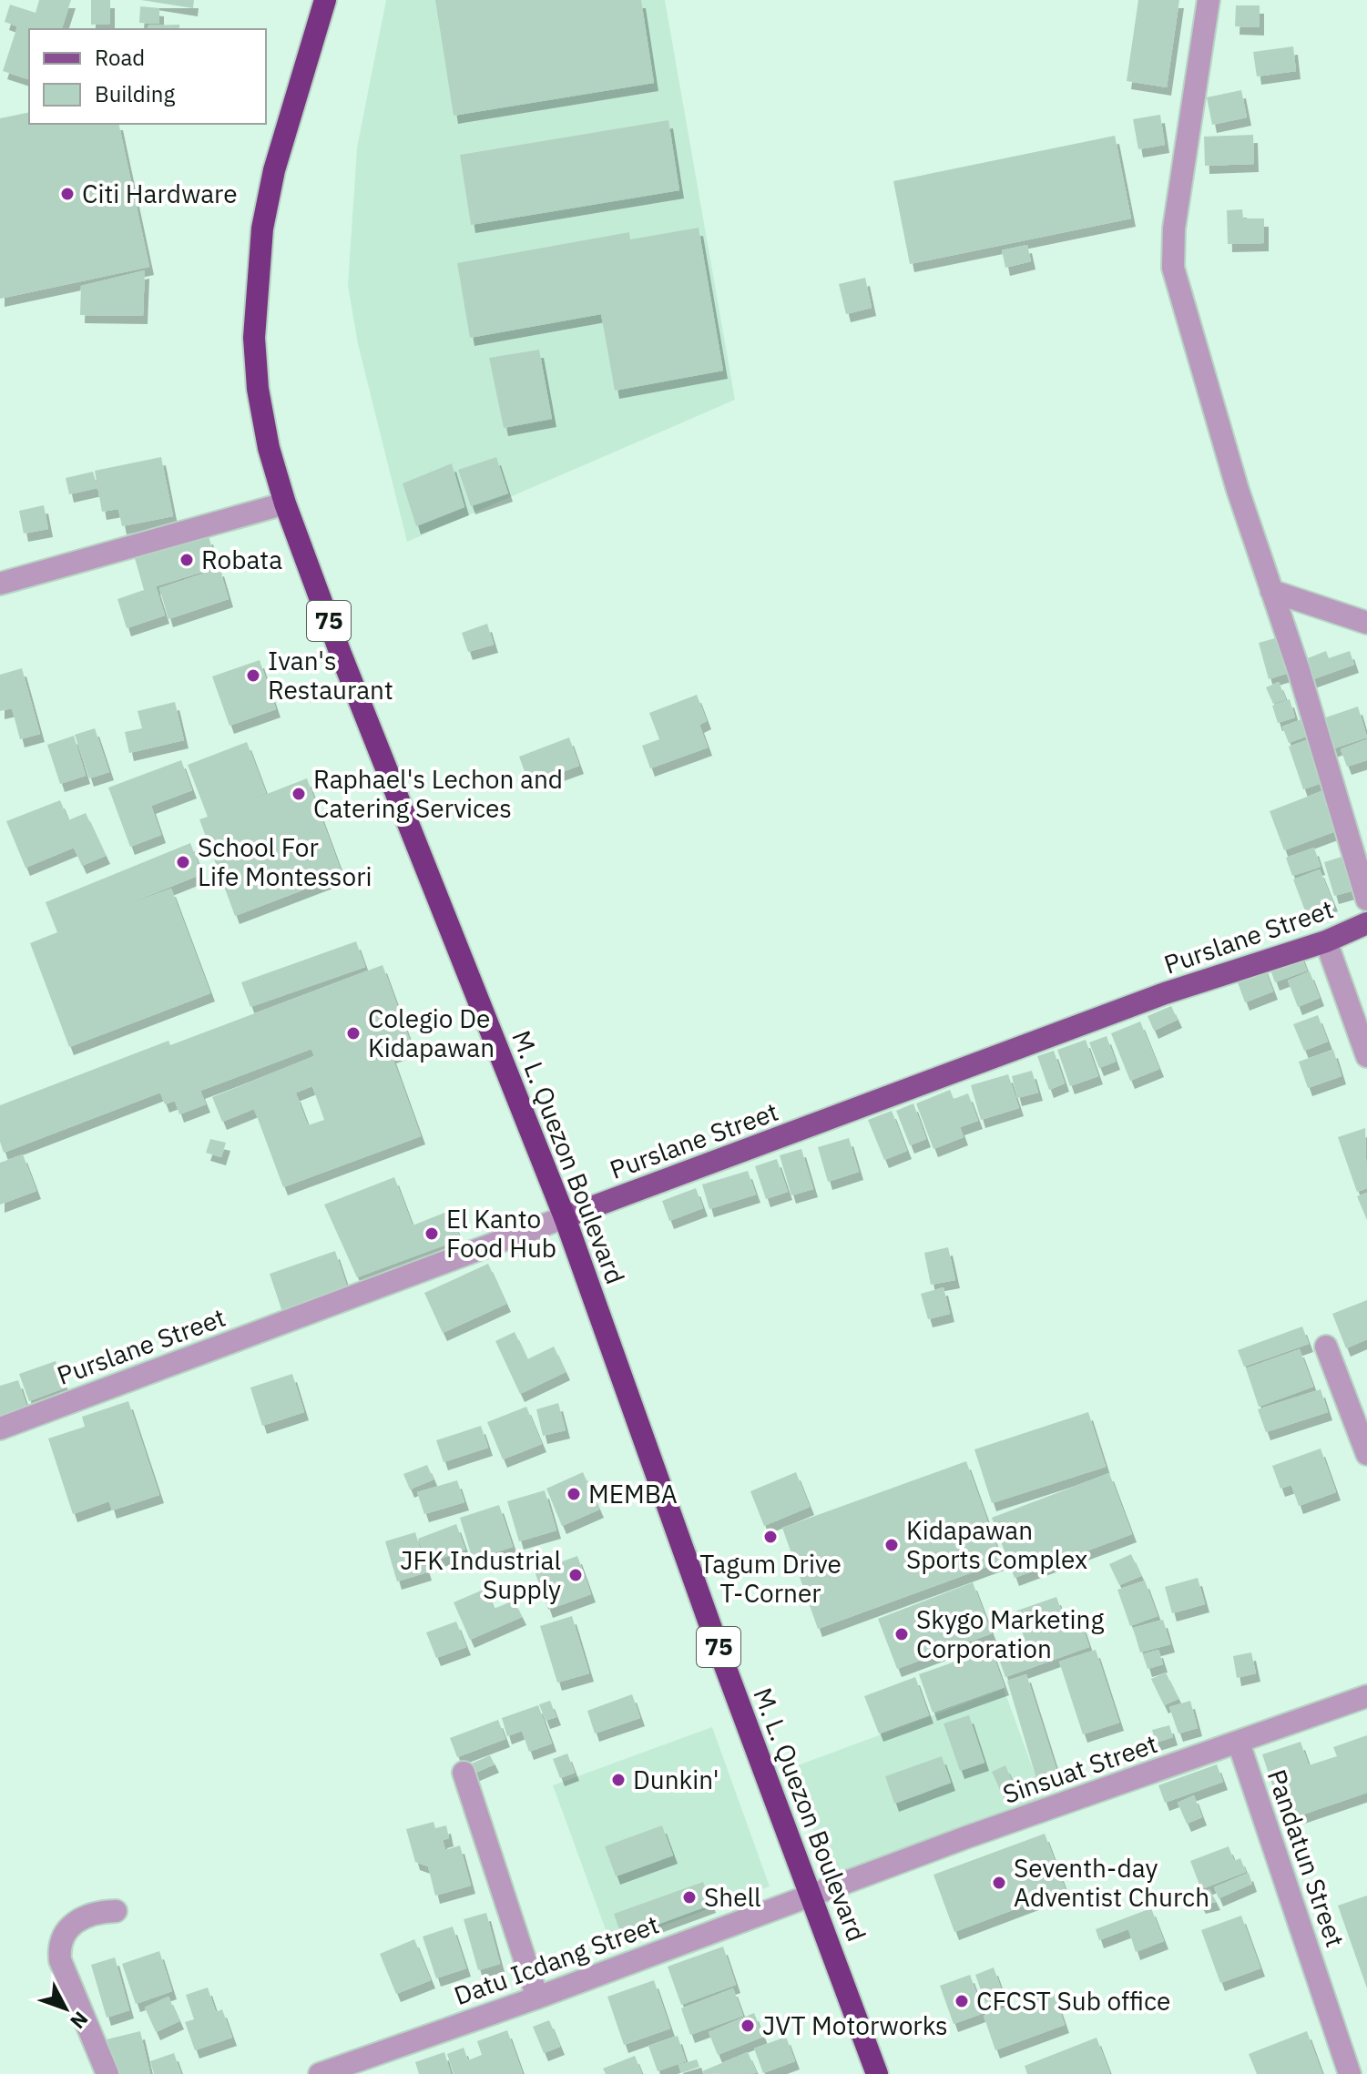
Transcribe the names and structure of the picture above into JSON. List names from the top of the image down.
{
  "streets": {
    "highway": ["75", "M. L. Quezon Boulevard"],
    "main road": ["Purslane Street"],
    "street": ["Sinsuat Street", "Pandatun Street", "Datu Icdang Street"]
  },
  "crossings": [
    ["Purslane Street", "M. L. Quezon Boulevard"],
    ["M. L. Quezon Boulevard", "Sinsuat Street"],
    ["M. L. Quezon Boulevard", "Datu Icdang Street"],
    ["Sinsuat Street", "Pandatun Street"],
    ["Sinsuat Street", "Datu Icdang Street"]
  ],
  "places": [
    "Citi Hardware",
    "Robata",
    "Ivan's Restaurant",
    "Raphael's Lechon and Catering Services",
    "School For Life Montessori",
    "Colegio De Kidapawan",
    "El Kanto Food Hub",
    "MEMBA",
    "Tagum Drive T-Corner",
    "Kidapawan Sports Complex",
    "JFK Industrial Supply",
    "Skygo Marketing Corporation",
    "Dunkin'",
    "Seventh-day Adventist Church",
    "Shell",
    "CFCST Sub office",
    "JVT Motorworks"
  ],
  "legend": ["Road", "Building"],
  "north": "bottom right"
}
